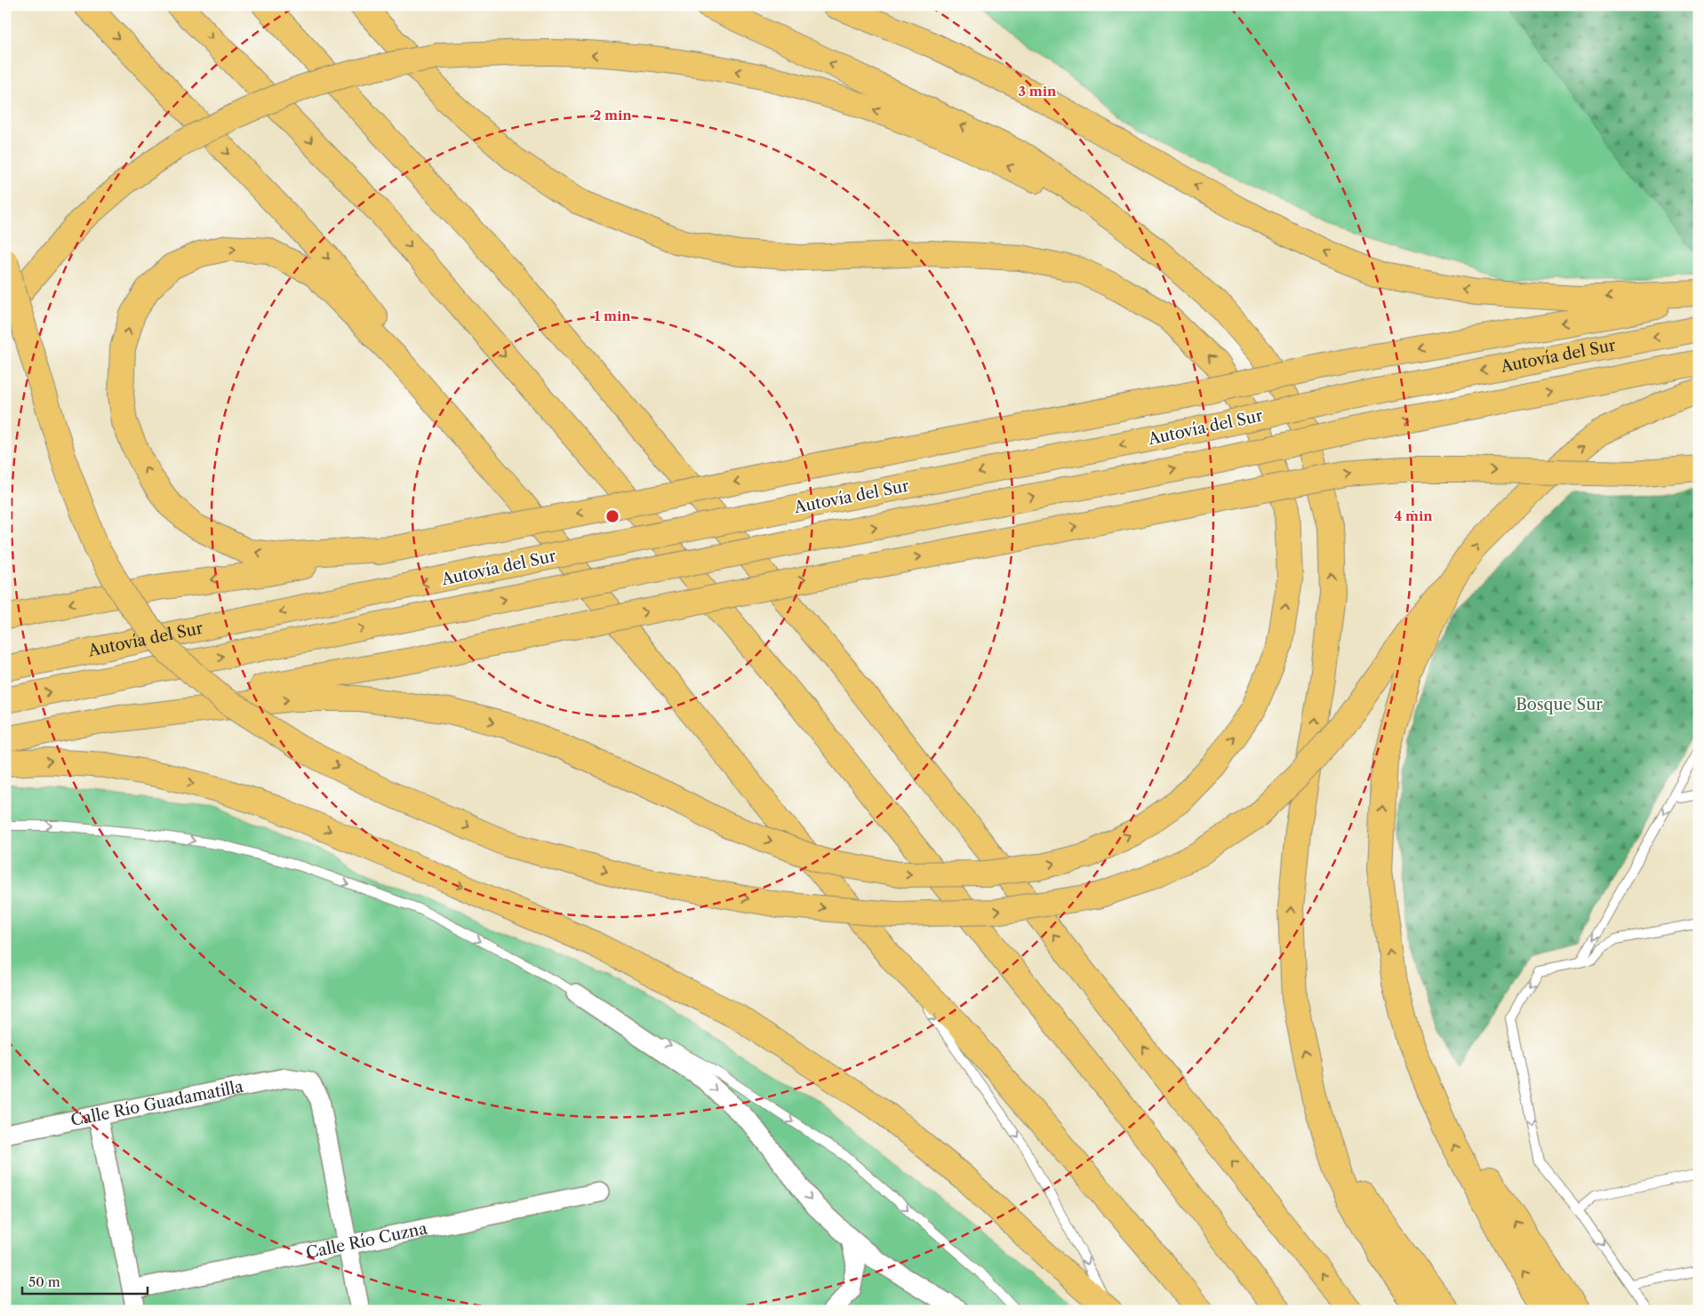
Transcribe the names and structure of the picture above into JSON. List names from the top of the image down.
{
  "streets": {
    "highway": ["Autovía del Sur"],
    "street": ["Calle Río Guadamatilla", "Calle Río Cuzna"]
  },
  "crossings": [
    ["Calle Río Guadamatilla", "Calle Río Cuzna"]
  ],
  "parks": ["Bosque Sur"],
  "scale_bar": "50 m",
  "rings": [
    "3 min",
    "2 min",
    "1 min",
    "4 min"
  ]
}
